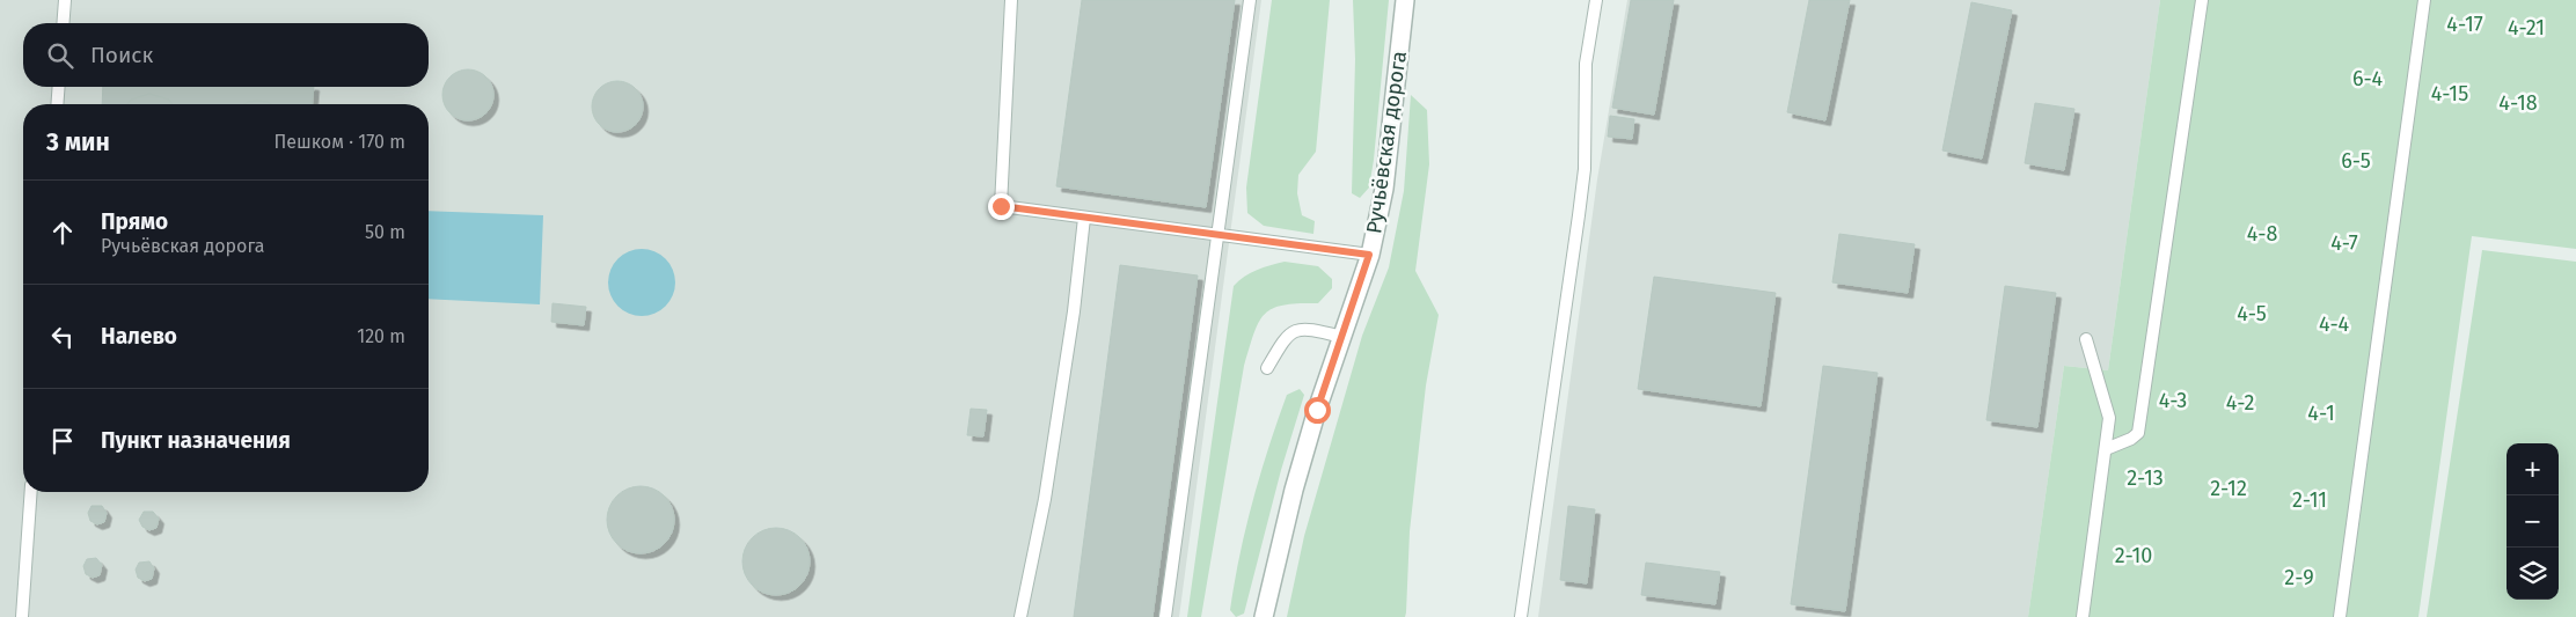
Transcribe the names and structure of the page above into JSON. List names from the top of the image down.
{
  "streets": {
    "street": ["Ручьёвская дорога"]
  },
  "parks": [
    "4-17",
    "4-21",
    "6-4",
    "4-15",
    "4-18",
    "6-5",
    "4-8",
    "4-7",
    "4-5",
    "4-4",
    "4-3",
    "4-2",
    "4-1",
    "2-13",
    "2-12",
    "2-11",
    "2-10",
    "2-9"
  ],
  "page": {
    "search": "Поиск",
    "heading": ["3 мин", "Пешком · 170 m"],
    "list": [
      ["Прямо", "Ручьёвская дорога", "50 m"],
      ["Налево", "120 m"],
      "Пункт назначения"
    ],
    "map_buttons": ["+", "−"]
  }
}
